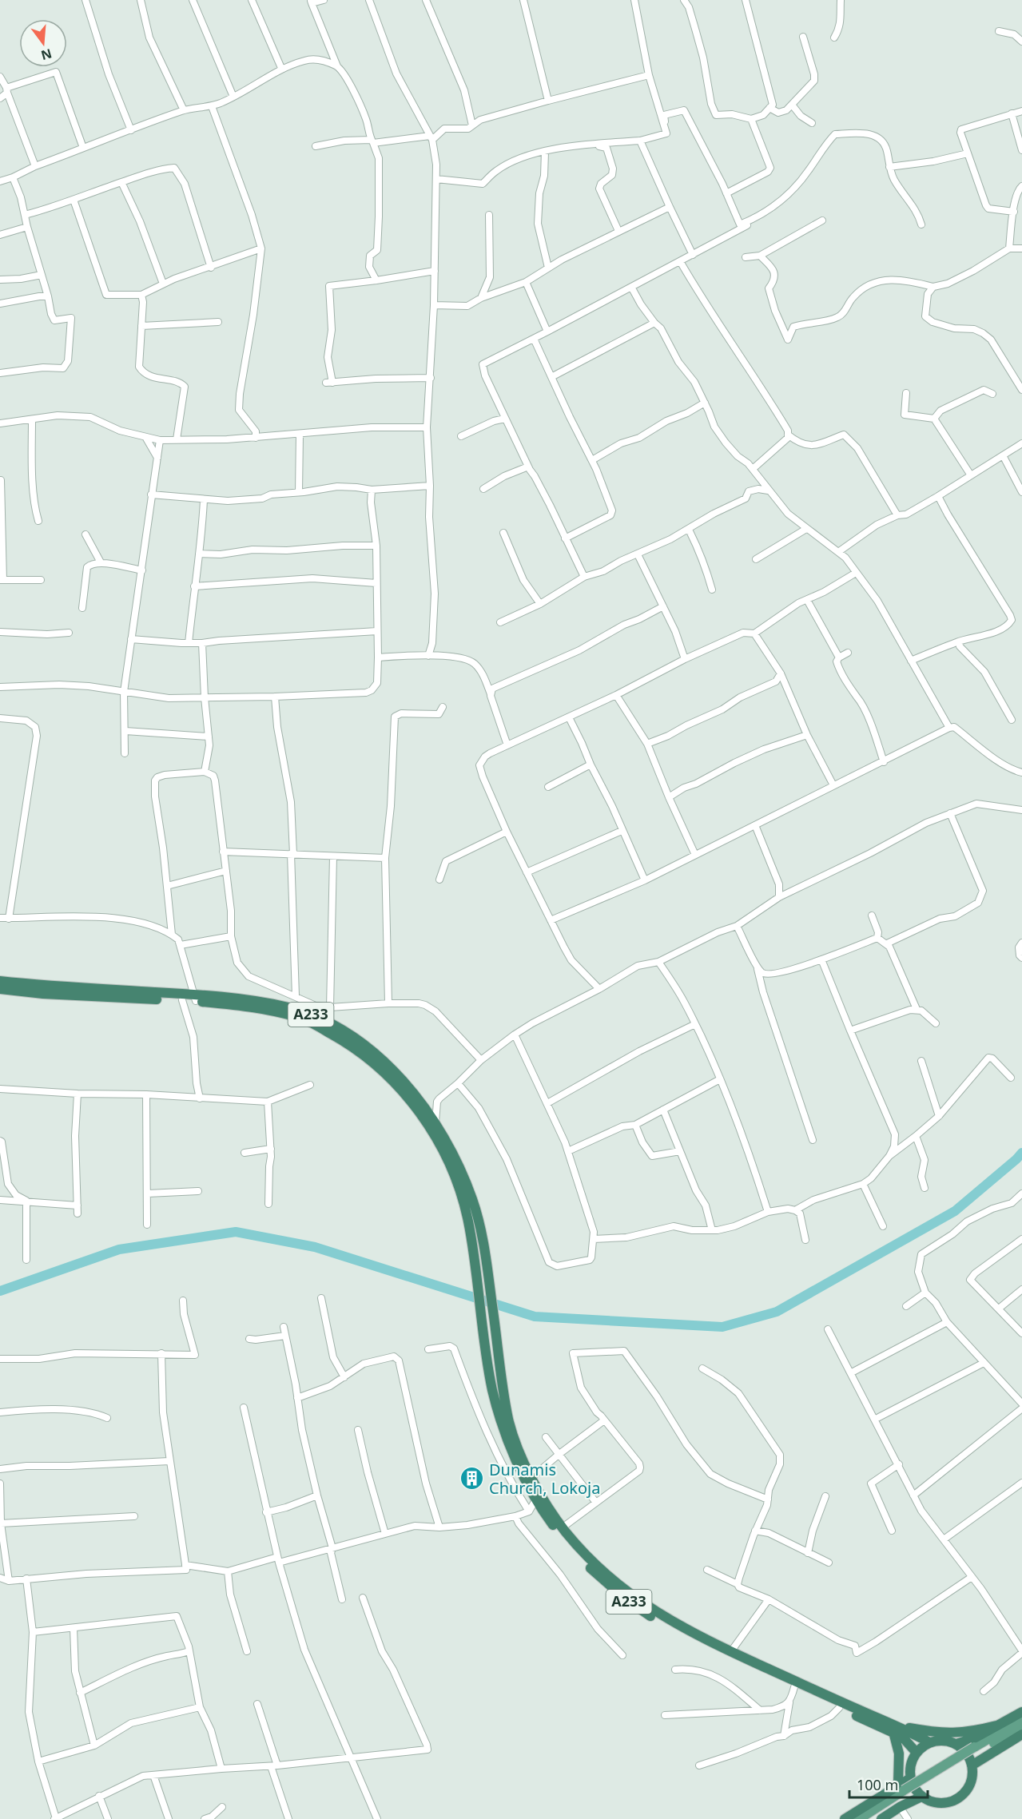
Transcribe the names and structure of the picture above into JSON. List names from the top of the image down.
{
  "streets": {
    "highway": ["A233"]
  },
  "places": {
    "building": ["Dunamis Church, Lokoja"]
  },
  "scale_bar": "100 m",
  "north": "bottom"
}
